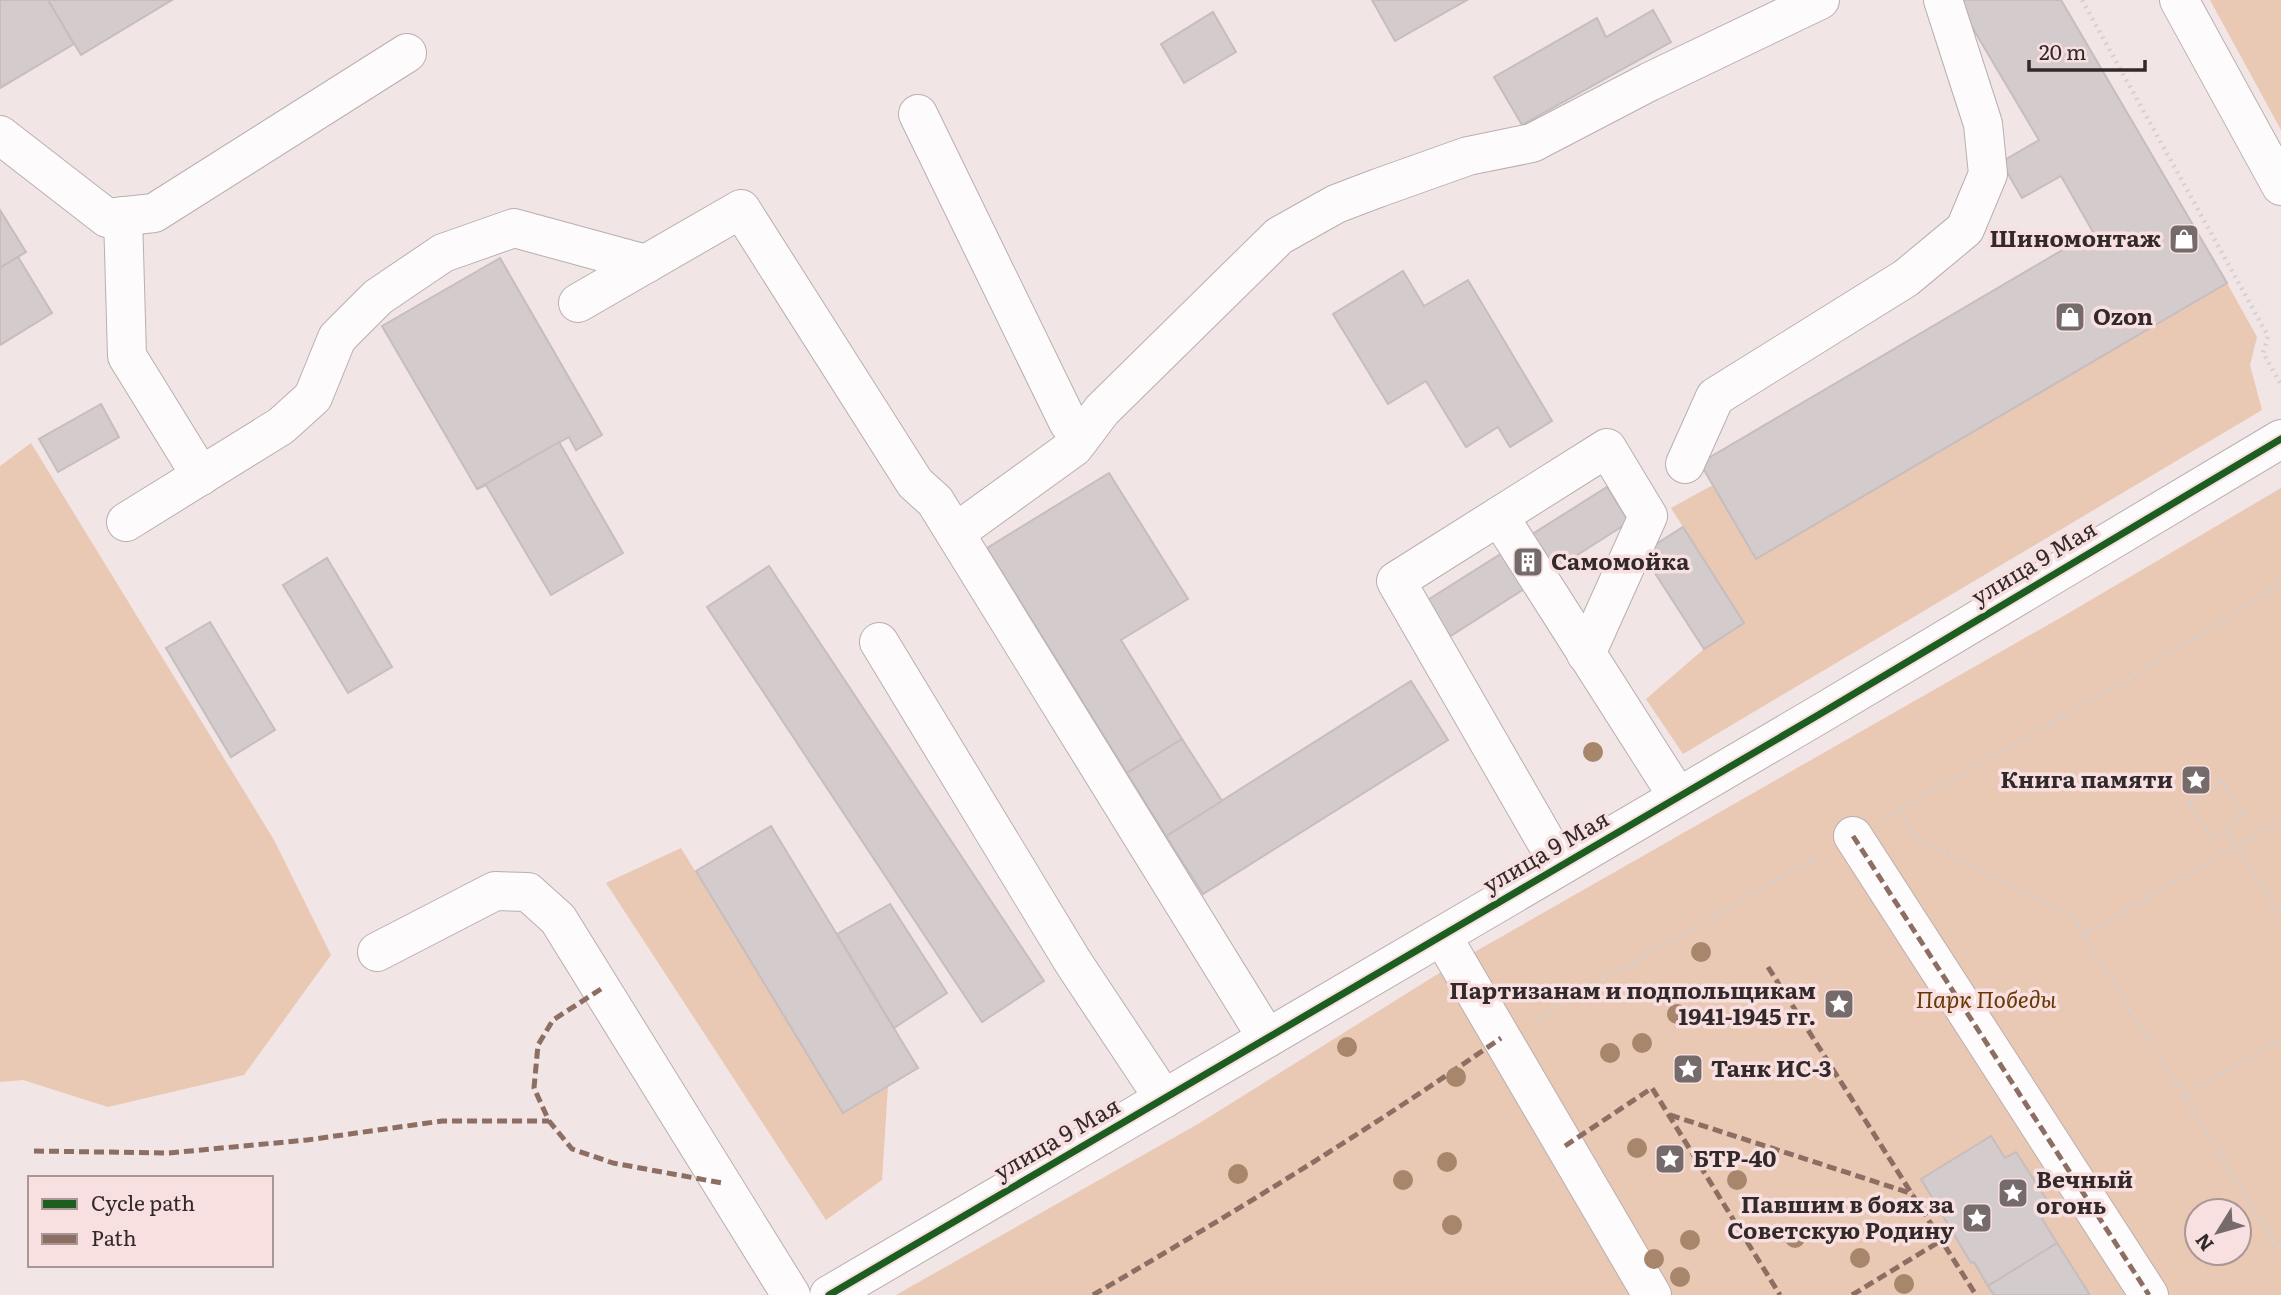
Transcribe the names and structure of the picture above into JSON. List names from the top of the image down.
{
  "streets": {
    "street": ["улица 9 Мая"]
  },
  "parks": ["Парк Победы"],
  "places": {
    "shop": ["Шиномонтаж", "Ozon"],
    "building": ["Самомойка"],
    "place": [
      "Книга памяти",
      "Партизанам и подпольщикам 1941-1945 гг.",
      "Танк ИС-3",
      "БТР-40",
      "Вечный огонь",
      "Павшим в боях за Советскую Родину"
    ]
  },
  "legend": ["Cycle path", "Path"],
  "scale_bar": "20 m",
  "north": "bottom left"
}
